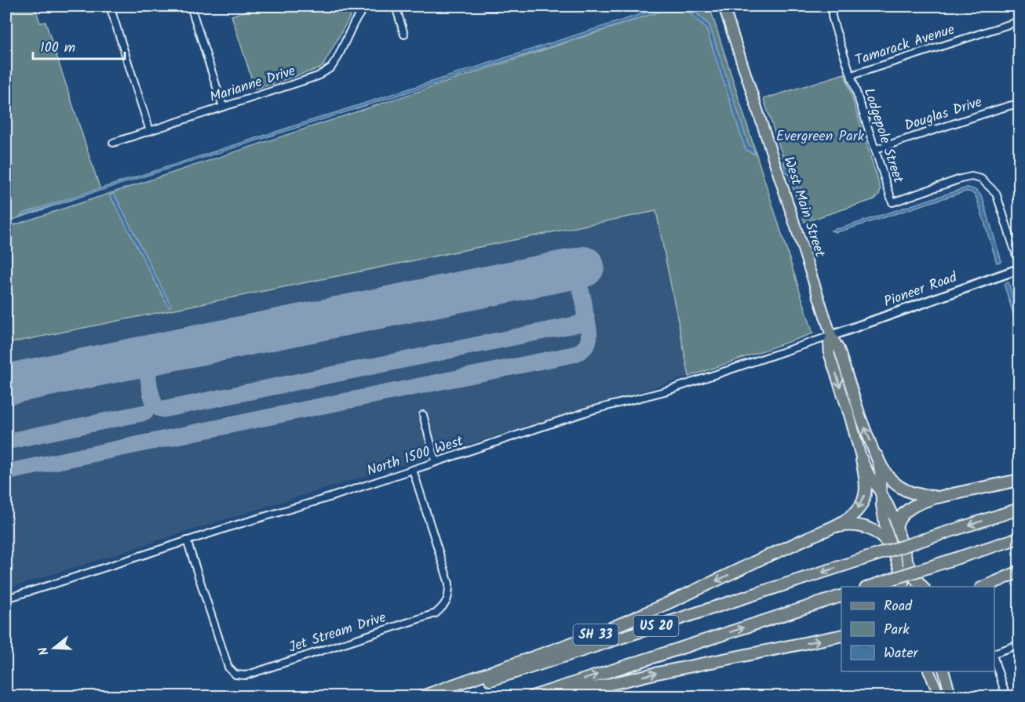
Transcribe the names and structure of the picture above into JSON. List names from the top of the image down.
{
  "streets": {
    "highway": ["US 20", "SH 33"],
    "main road": ["West Main Street"],
    "street": [
      "Tamarack Avenue",
      "Marianne Drive",
      "Douglas Drive",
      "Lodgepole Street",
      "Pioneer Road",
      "North 1500 West",
      "Jet Stream Drive"
    ]
  },
  "crossings": [
    ["Tamarack Avenue", "Lodgepole Street"],
    ["Douglas Drive", "Lodgepole Street"],
    ["West Main Street", "Pioneer Road"],
    ["West Main Street", "North 1500 West"],
    ["West Main Street", "SH 33"],
    ["Pioneer Road", "North 1500 West"],
    ["North 1500 West", "Jet Stream Drive"]
  ],
  "parks": ["Evergreen Park"],
  "legend": ["Road", "Park", "Water"],
  "scale_bar": "100 m",
  "north": "left"
}
